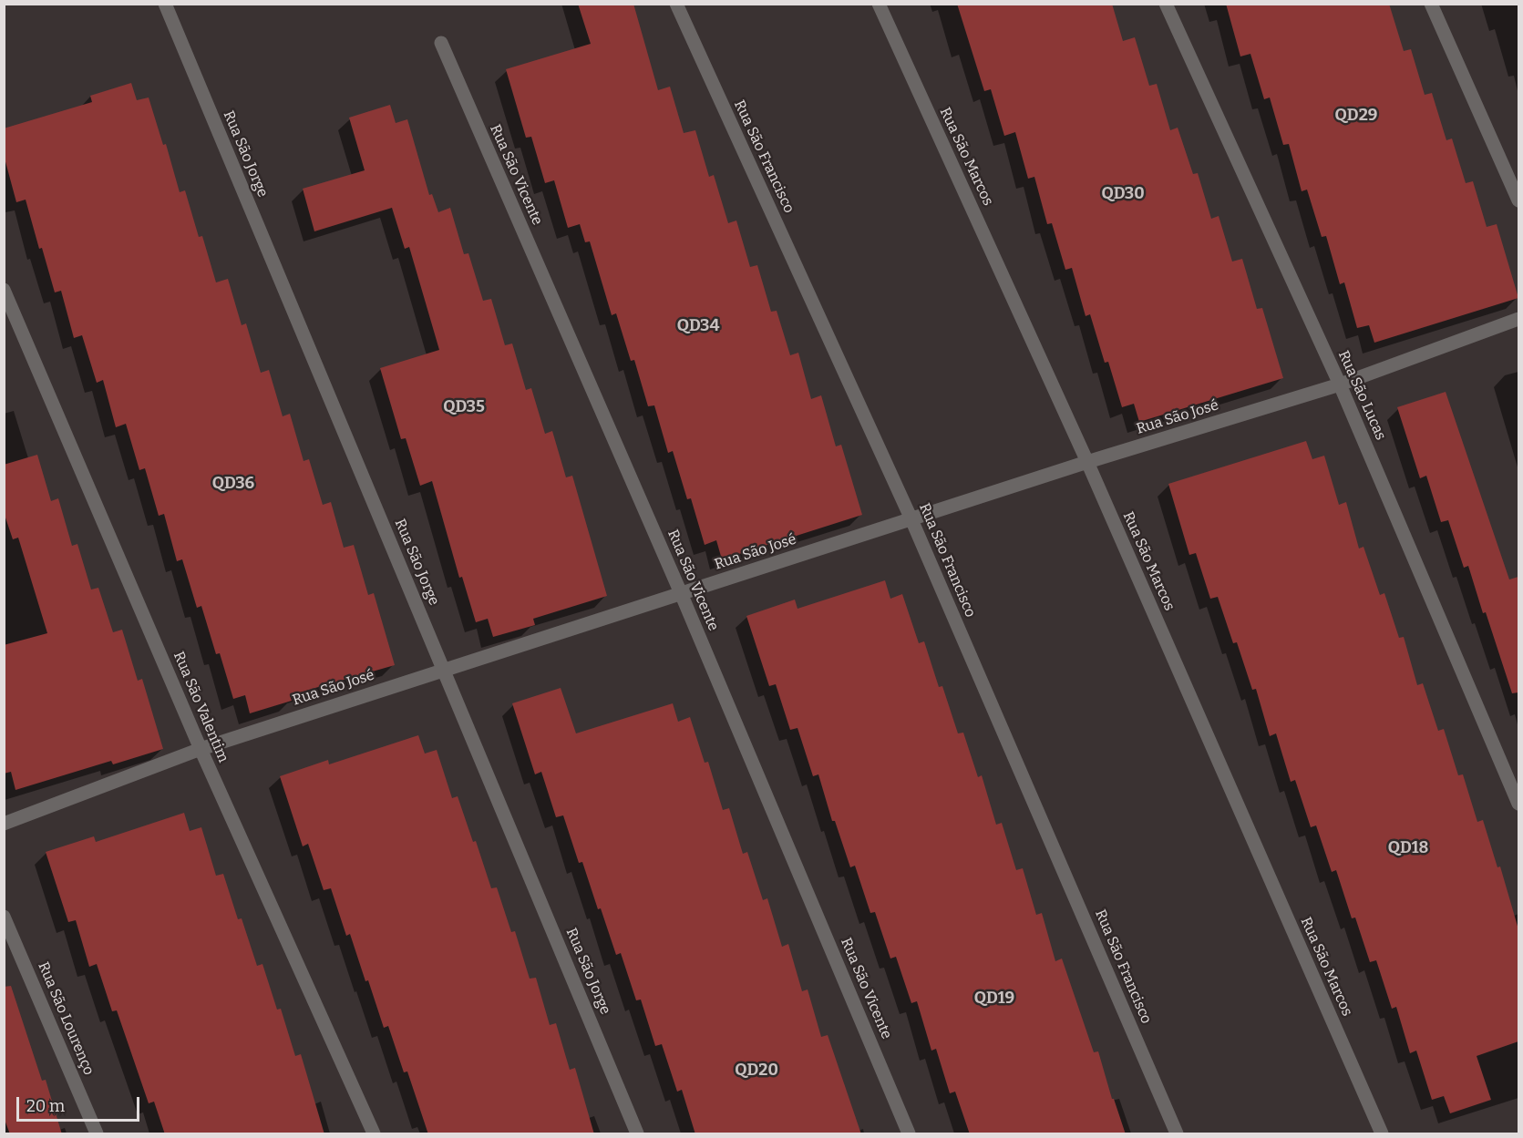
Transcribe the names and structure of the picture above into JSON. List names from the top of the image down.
{
  "streets": {
    "street": [
      "Rua São Jorge",
      "Rua São Francisco",
      "Rua São Marcos",
      "Rua São Vicente",
      "Rua São Lucas",
      "Rua São José",
      "Rua São Valentim",
      "Rua São Lourenço"
    ]
  },
  "crossings": [
    ["Rua São Jorge", "Rua São José"],
    ["Rua São Francisco", "Rua São José"],
    ["Rua São Marcos", "Rua São José"],
    ["Rua São Vicente", "Rua São José"],
    ["Rua São Lucas", "Rua São José"],
    ["Rua São José", "Rua São Valentim"]
  ],
  "districts": [
    "QD29",
    "QD30",
    "QD34",
    "QD35",
    "QD36",
    "QD18",
    "QD19",
    "QD20"
  ],
  "scale_bar": "20 m"
}
